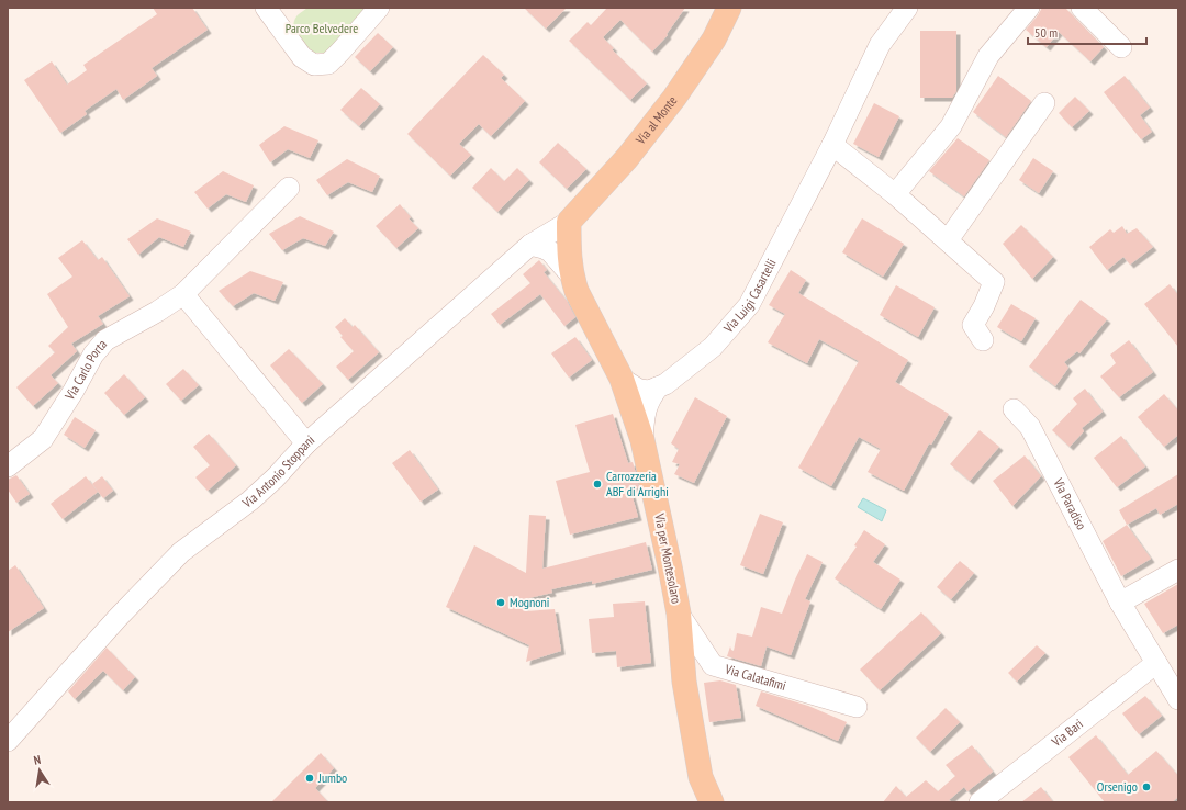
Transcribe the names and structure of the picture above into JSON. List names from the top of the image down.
{
  "streets": {
    "main road": ["Via al Monte", "Via per Montesolaro"],
    "street": [
      "Via Luigi Casartelli",
      "Via Carlo Porta",
      "Via Antonio Stoppani",
      "Via Paradiso",
      "Via Calatafimi",
      "Via Bari"
    ]
  },
  "crossings": [
    ["Via al Monte", "Via Antonio Stoppani"],
    ["Via al Monte", "Via per Montesolaro"],
    ["Via Antonio Stoppani", "Via per Montesolaro"],
    ["Via Paradiso", "Via Bari"],
    ["Via per Montesolaro", "Via Calatafimi"]
  ],
  "parks": ["Parco Belvedere"],
  "places": [
    "Carrozzeria ABF di Arrighi",
    "Mognoni",
    "Jumbo",
    "Orsenigo"
  ],
  "scale_bar": "50 m",
  "north": "top"
}
